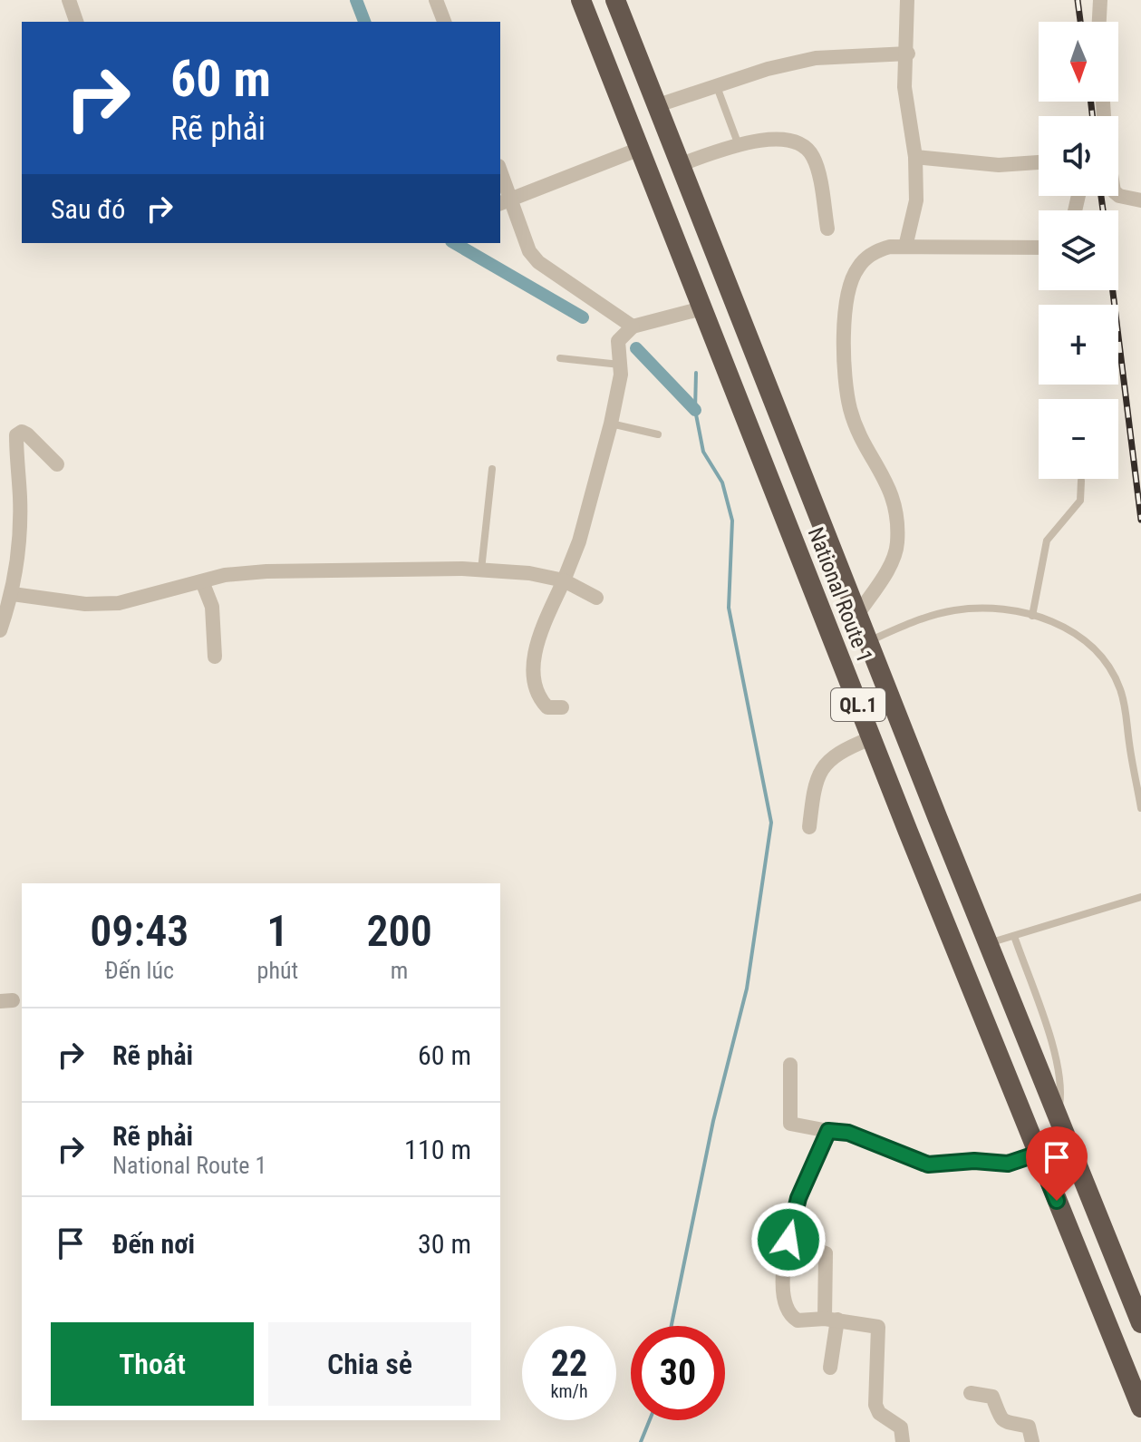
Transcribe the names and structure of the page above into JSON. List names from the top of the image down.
{
  "streets": {
    "highway": ["National Route 1", "QL.1"]
  },
  "north": "bottom",
  "page": {
    "map_buttons": ["+", "−"],
    "turn": ["60 m", "Rẽ phải"],
    "then": "Sau đó",
    "eta": [
      "09:43",
      "Đến lúc",
      "1",
      "phút",
      "200",
      "m"
    ],
    "list": [
      {
        "name": "Rẽ phải",
        "value": "60 m"
      },
      {
        "name": "Rẽ phải",
        "note": "National Route 1",
        "value": "110 m"
      },
      {
        "name": "Đến nơi",
        "value": "30 m"
      }
    ],
    "buttons": ["Thoát", "Chia sẻ"],
    "speed": "22 km/h",
    "limit": "30"
  }
}
